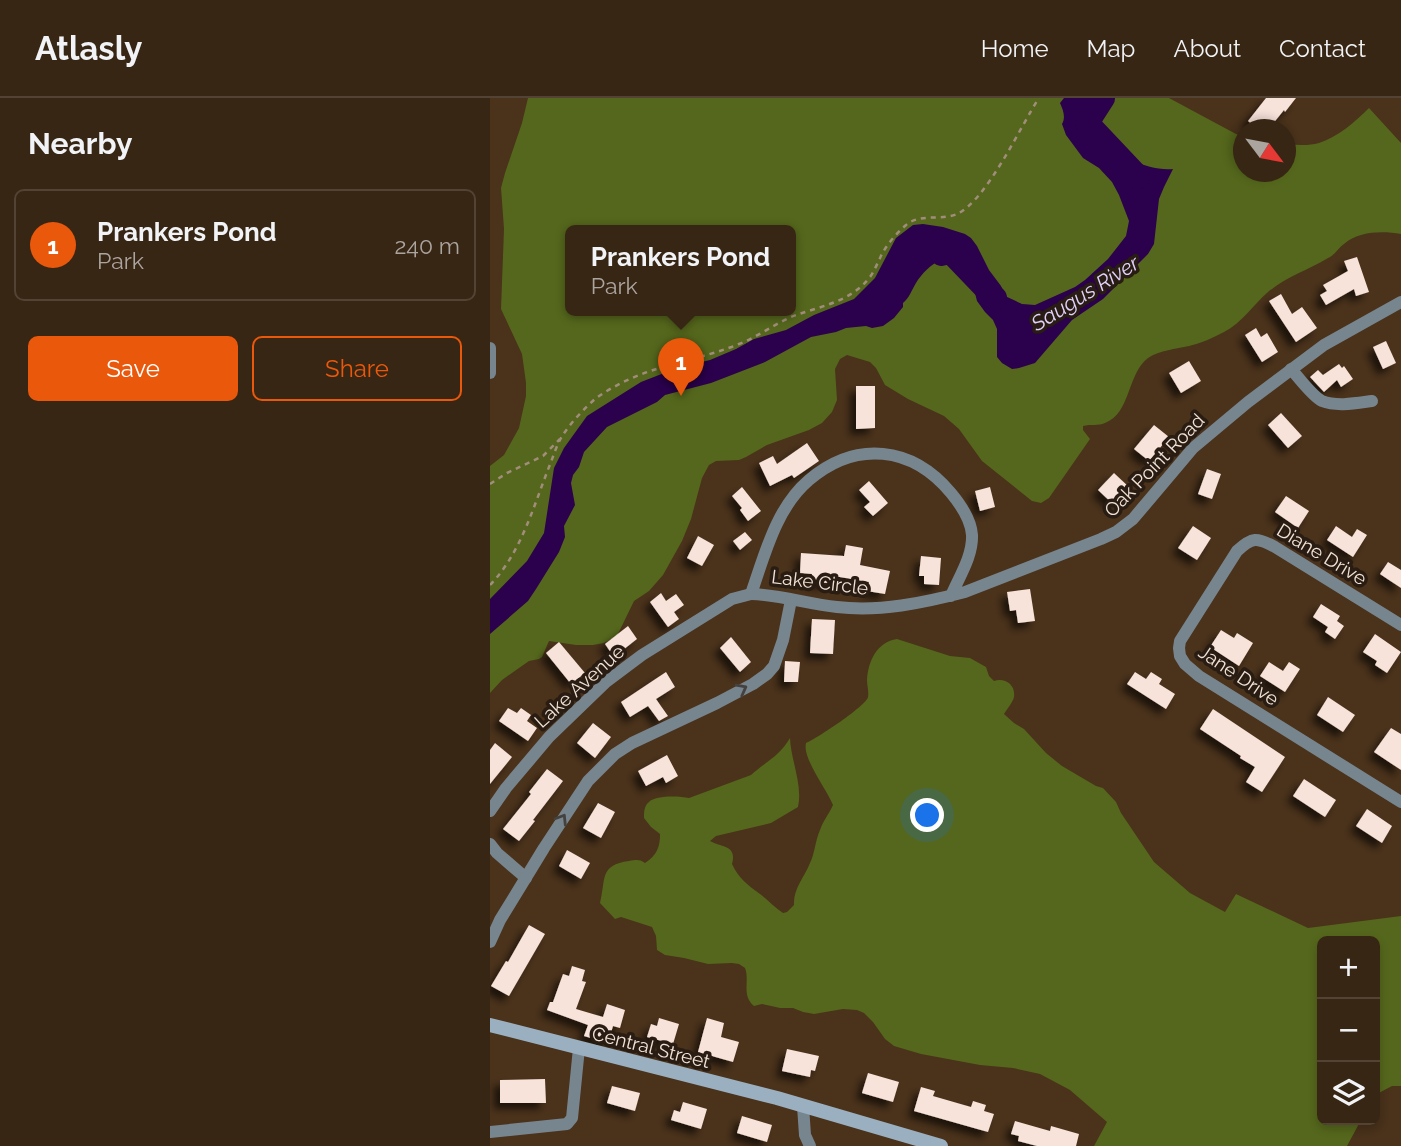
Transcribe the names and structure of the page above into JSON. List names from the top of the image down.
{
  "streets": {
    "street": [
      "Oak Point Road",
      "Diane Drive",
      "Lake Circle",
      "Jane Drive",
      "Lake Avenue",
      "Central Street"
    ]
  },
  "crossings": [
    ["Oak Point Road", "Lake Circle"],
    ["Oak Point Road", "Lake Avenue"],
    ["Diane Drive", "Jane Drive"],
    ["Lake Circle", "Lake Avenue"]
  ],
  "water": ["Saugus River"],
  "north": "bottom right",
  "page": {
    "header": "Atlasly",
    "nav": [
      "Home",
      "Map",
      "About",
      "Contact"
    ],
    "heading": "Nearby",
    "list": [
      {
        "mark": "1",
        "name": "Prankers Pond",
        "note": "Park",
        "value": "240 m"
      }
    ],
    "popup": ["Prankers Pond", "Park"],
    "buttons": ["Save", "Share"],
    "pins": "1",
    "map_buttons": ["+", "−"]
  }
}
